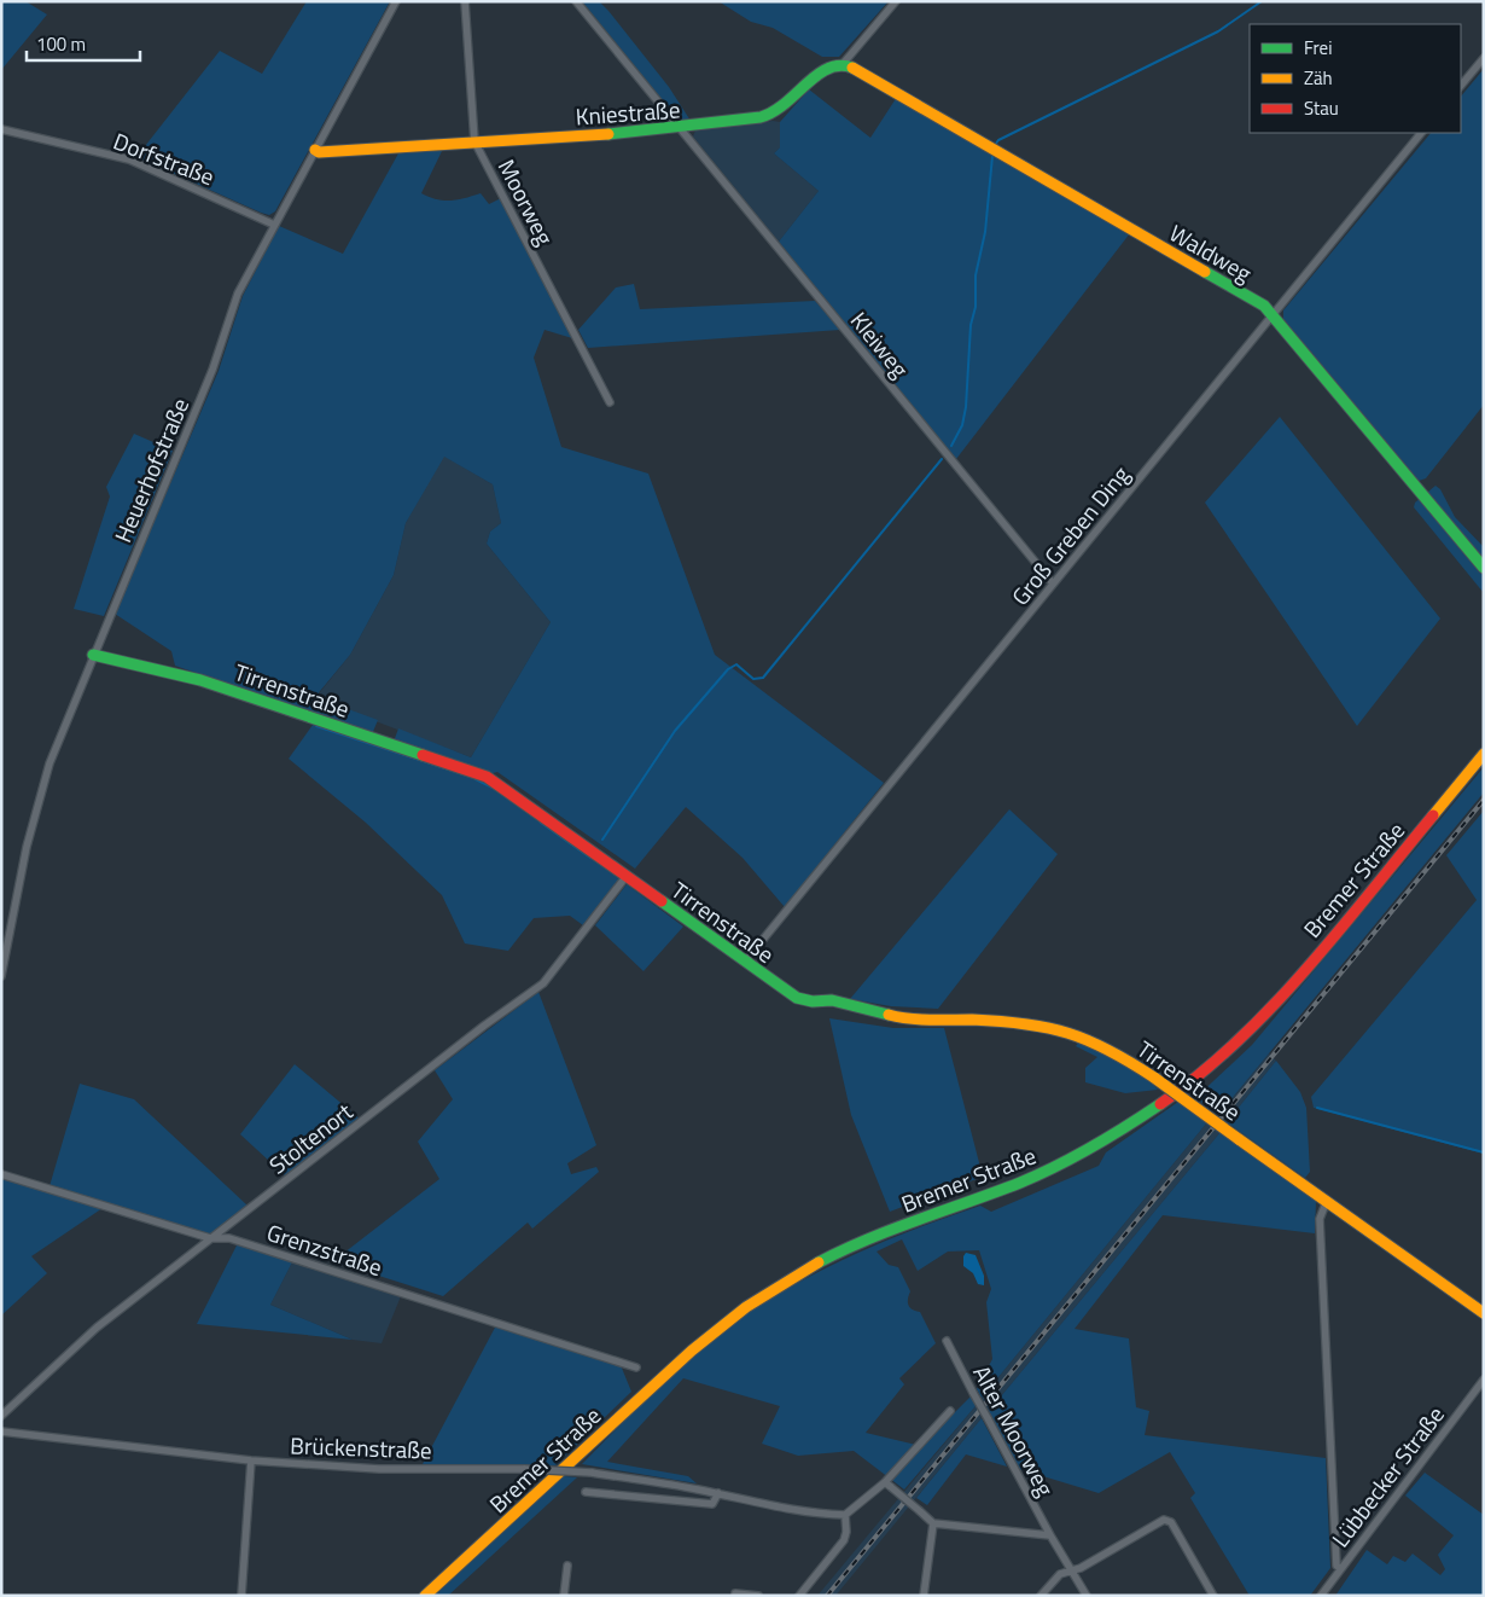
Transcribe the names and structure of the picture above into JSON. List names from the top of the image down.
{
  "streets": {
    "street": [
      "Kniestraße",
      "Dorfstraße",
      "Moorweg",
      "Waldweg",
      "Kleiweg",
      "Heuerhofstraße",
      "Groß Greben Ding",
      "Tirrenstraße",
      "Bremer Straße",
      "Stoltenort",
      "Grenzstraße",
      "Alter Moorweg",
      "Brückenstraße",
      "Lübbecker Straße"
    ]
  },
  "crossings": [
    ["Kniestraße", "Moorweg"],
    ["Kniestraße", "Waldweg"],
    ["Kniestraße", "Kleiweg"],
    ["Kniestraße", "Heuerhofstraße"],
    ["Dorfstraße", "Heuerhofstraße"],
    ["Waldweg", "Groß Greben Ding"],
    ["Kleiweg", "Groß Greben Ding"],
    ["Heuerhofstraße", "Tirrenstraße"],
    ["Groß Greben Ding", "Tirrenstraße"],
    ["Tirrenstraße", "Stoltenort"],
    ["Stoltenort", "Grenzstraße"]
  ],
  "legend": ["Frei", "Zäh", "Stau"],
  "scale_bar": "100 m"
}
